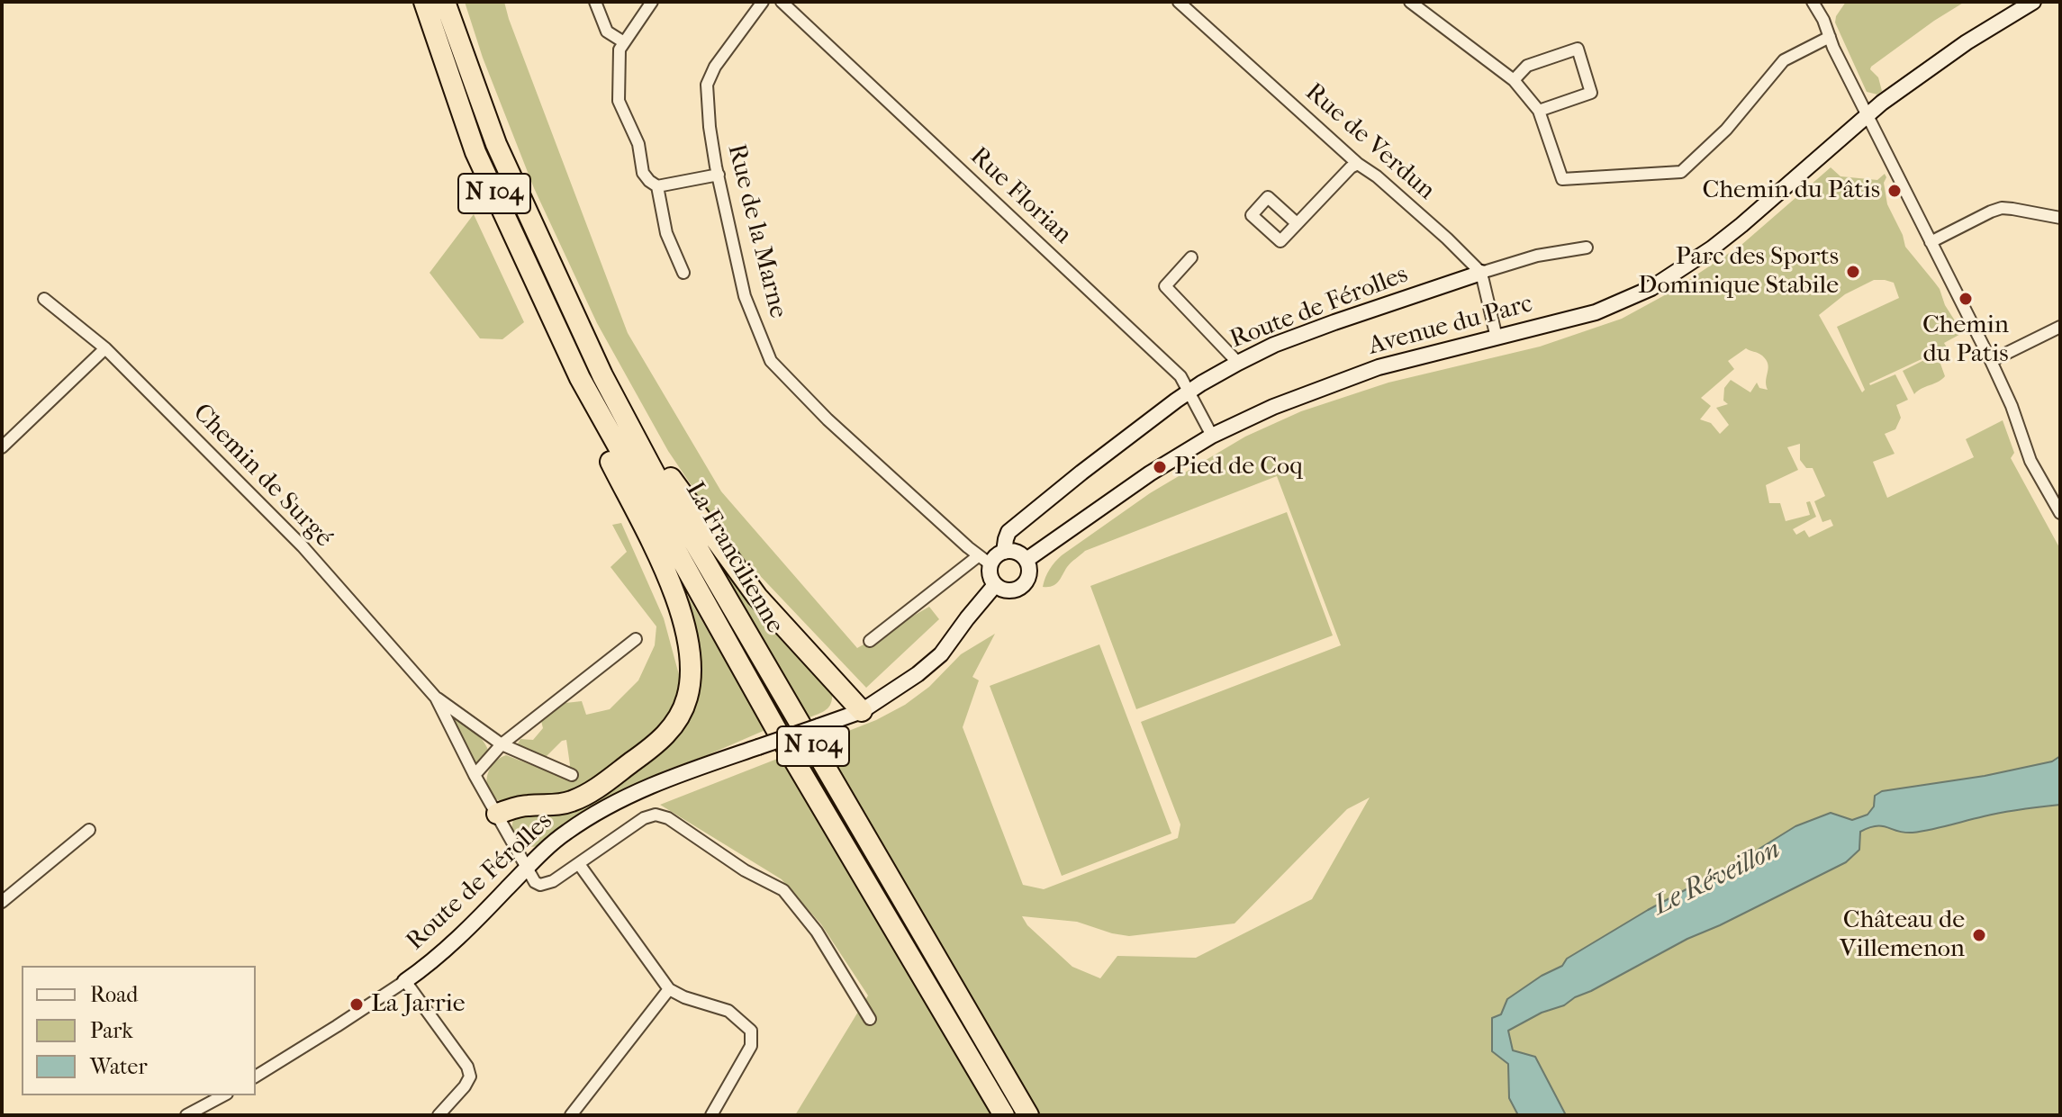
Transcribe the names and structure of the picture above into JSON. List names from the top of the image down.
{
  "streets": {
    "highway": ["N 104", "La Francilienne"],
    "street": [
      "Rue de Verdun",
      "Rue Florian",
      "Rue de la Marne",
      "Route de Férolles",
      "Avenue du Parc",
      "Chemin de Surgé"
    ]
  },
  "crossings": [
    ["Rue de Verdun", "Route de Férolles"],
    ["Rue Florian", "Route de Férolles"],
    ["Rue Florian", "Avenue du Parc"],
    ["Rue de la Marne", "Route de Férolles"],
    ["Rue de la Marne", "Avenue du Parc"],
    ["Route de Férolles", "Avenue du Parc"],
    ["Route de Férolles", "Chemin de Surgé"]
  ],
  "water": ["Le Réveillon"],
  "places": [
    "Chemin du Pâtis",
    "Parc des Sports Dominique Stabile",
    "Chemin du Patis",
    "Pied de Coq",
    "Château de Villemenon",
    "La Jarrie"
  ],
  "legend": ["Road", "Park", "Water"]
}
